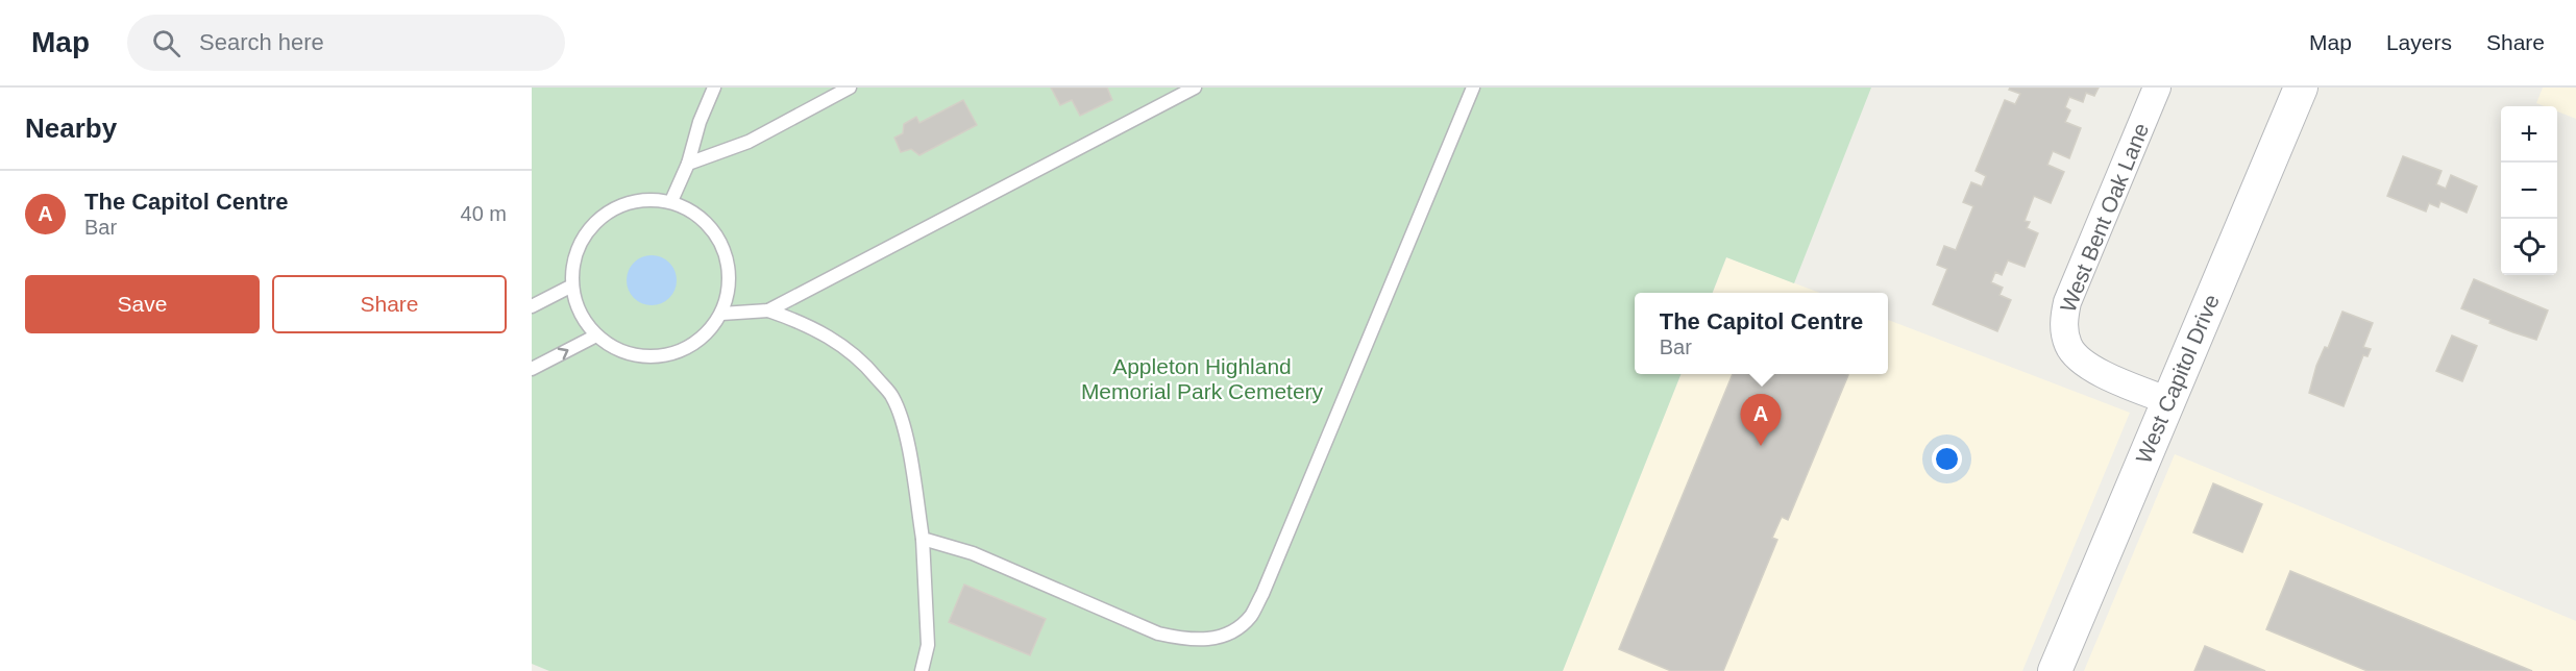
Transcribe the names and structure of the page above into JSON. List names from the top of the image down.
{
  "streets": {
    "street": ["West Bent Oak Lane", "West Capitol Drive"]
  },
  "crossings": [
    ["West Bent Oak Lane", "West Capitol Drive"]
  ],
  "parks": ["Appleton Highland Memorial Park Cemetery"],
  "page": {
    "header": "Map",
    "search": "Search here",
    "nav": ["Map", "Layers", "Share"],
    "heading": "Nearby",
    "map_buttons": ["+", "−"],
    "list": [
      {
        "mark": "A",
        "name": "The Capitol Centre",
        "note": "Bar",
        "value": "40 m"
      }
    ],
    "buttons": ["Save", "Share"],
    "popup": ["The Capitol Centre", "Bar"],
    "pins": "A"
  }
}
